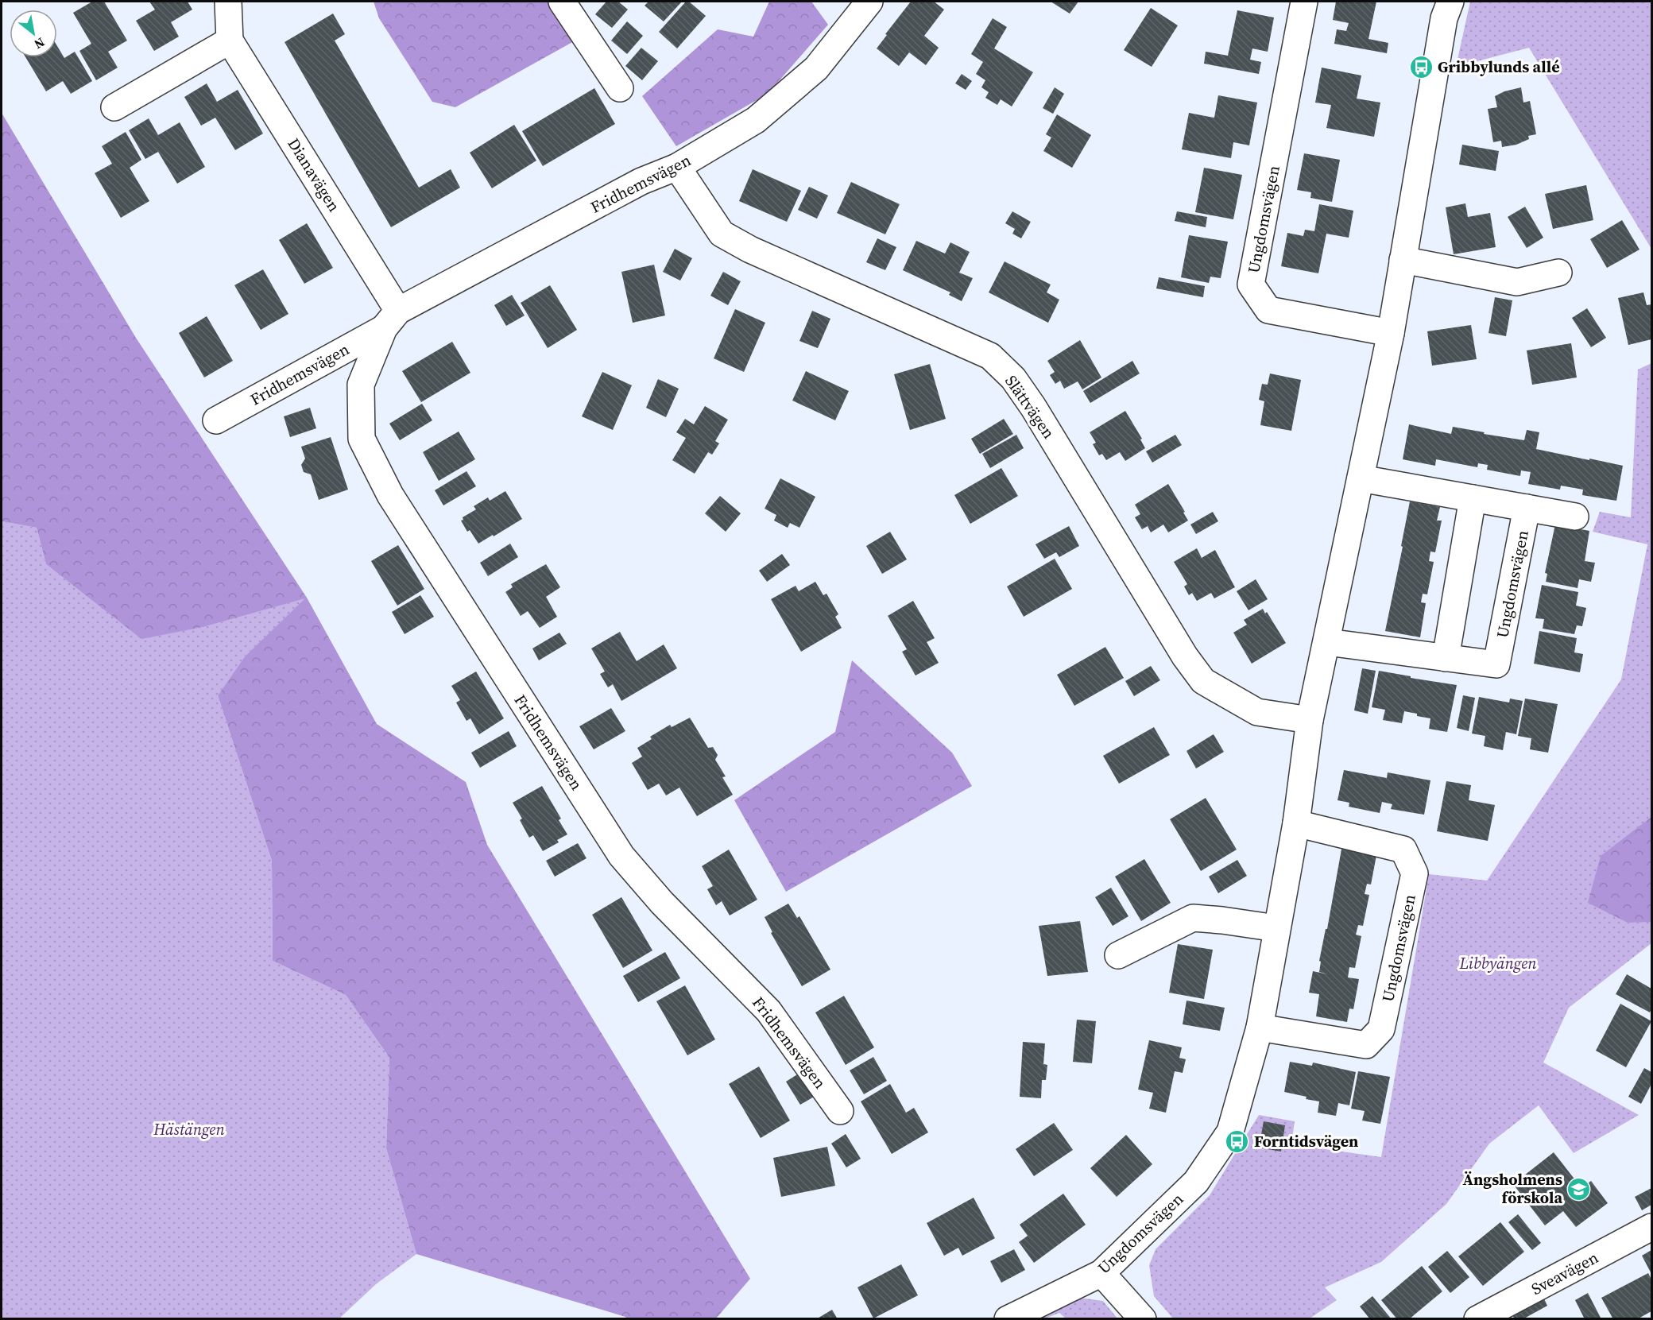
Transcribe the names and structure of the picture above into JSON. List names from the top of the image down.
{
  "streets": {
    "street": [
      "Dianavägen",
      "Fridhemsvägen",
      "Ungdomsvägen",
      "Slättvägen",
      "Sveavägen"
    ]
  },
  "crossings": [
    ["Dianavägen", "Fridhemsvägen"],
    ["Fridhemsvägen", "Slättvägen"],
    ["Ungdomsvägen", "Slättvägen"]
  ],
  "parks": ["Libbyängen", "Hästängen"],
  "places": {
    "bus stop": ["Gribbylunds allé", "Forntidsvägen"],
    "school or university": ["Ängsholmens förskola"]
  },
  "north": "bottom right"
}
